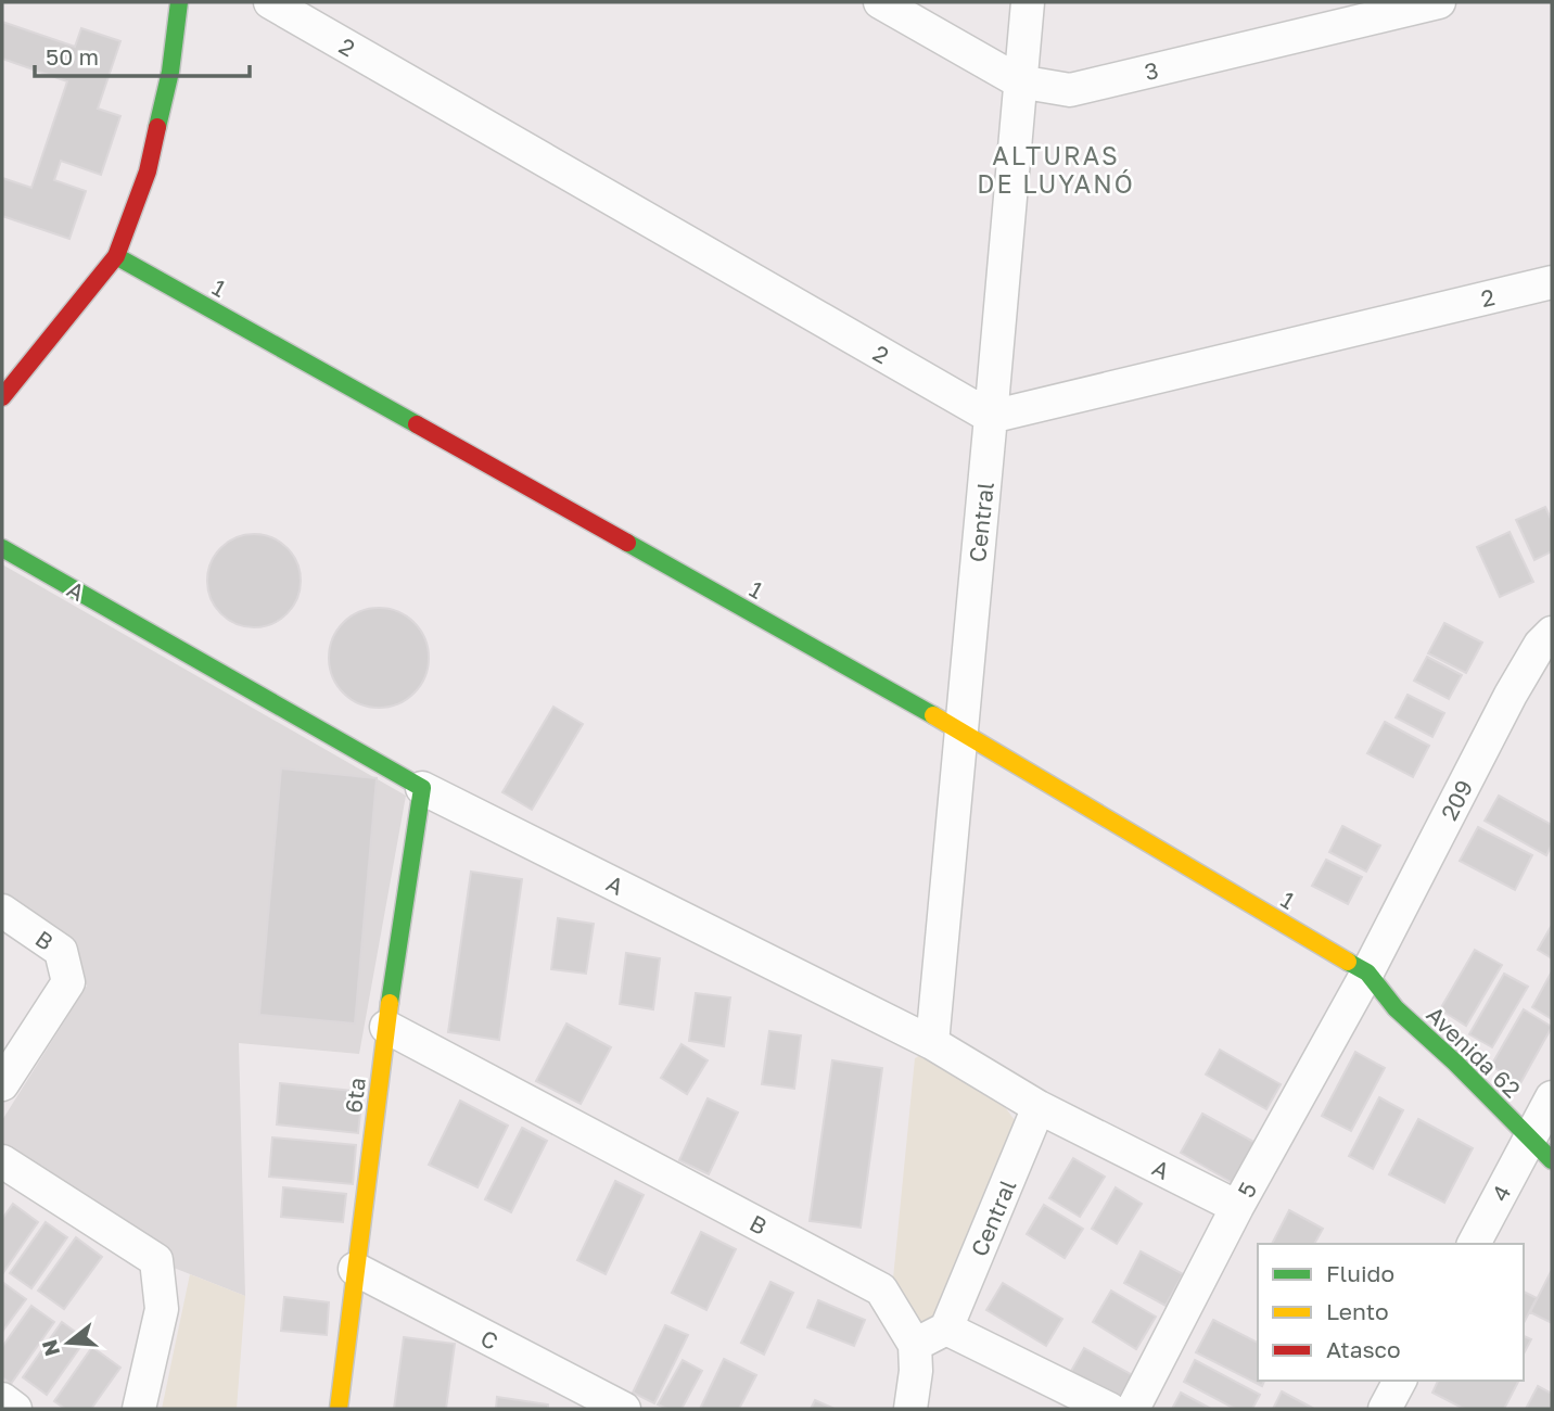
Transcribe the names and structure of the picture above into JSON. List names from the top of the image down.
{
  "streets": {
    "street": [
      "2",
      "3",
      "1",
      "Central",
      "A",
      "209",
      "B",
      "Avenida 62",
      "6ta",
      "5",
      "4",
      "C"
    ]
  },
  "crossings": [
    ["2", "Central"],
    ["3", "Central"],
    ["1", "Central"],
    ["1", "209"],
    ["1", "Avenida 62"],
    ["1", "5"],
    ["Central", "A"],
    ["A", "6ta"],
    ["A", "5"],
    ["209", "Avenida 62"],
    ["209", "5"],
    ["B", "6ta"],
    ["Avenida 62", "5"],
    ["Avenida 62", "4"],
    ["6ta", "C"]
  ],
  "districts": ["ALTURAS DE LUYANÓ"],
  "legend": ["Fluido", "Lento", "Atasco"],
  "scale_bar": "50 m",
  "north": "left"
}
